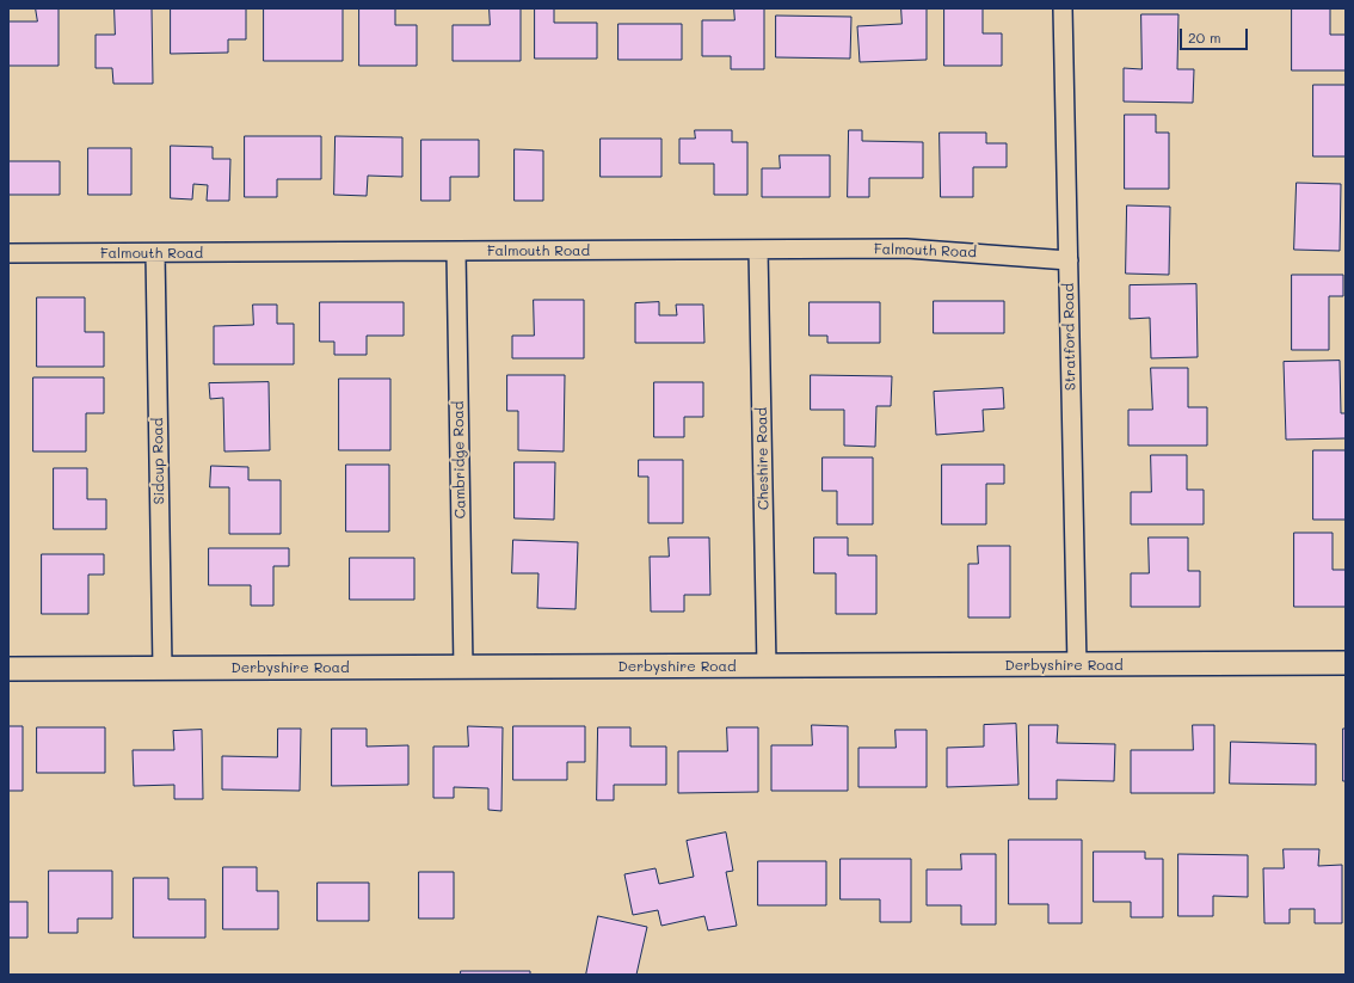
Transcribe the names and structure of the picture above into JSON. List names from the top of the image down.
{
  "streets": {
    "street": [
      "Falmouth Road",
      "Stratford Road",
      "Cheshire Road",
      "Cambridge Road",
      "Sidcup Road",
      "Derbyshire Road"
    ]
  },
  "crossings": [
    ["Falmouth Road", "Stratford Road"],
    ["Falmouth Road", "Cheshire Road"],
    ["Falmouth Road", "Cambridge Road"],
    ["Falmouth Road", "Sidcup Road"],
    ["Stratford Road", "Derbyshire Road"],
    ["Cheshire Road", "Derbyshire Road"],
    ["Cambridge Road", "Derbyshire Road"],
    ["Sidcup Road", "Derbyshire Road"]
  ],
  "scale_bar": "20 m"
}
